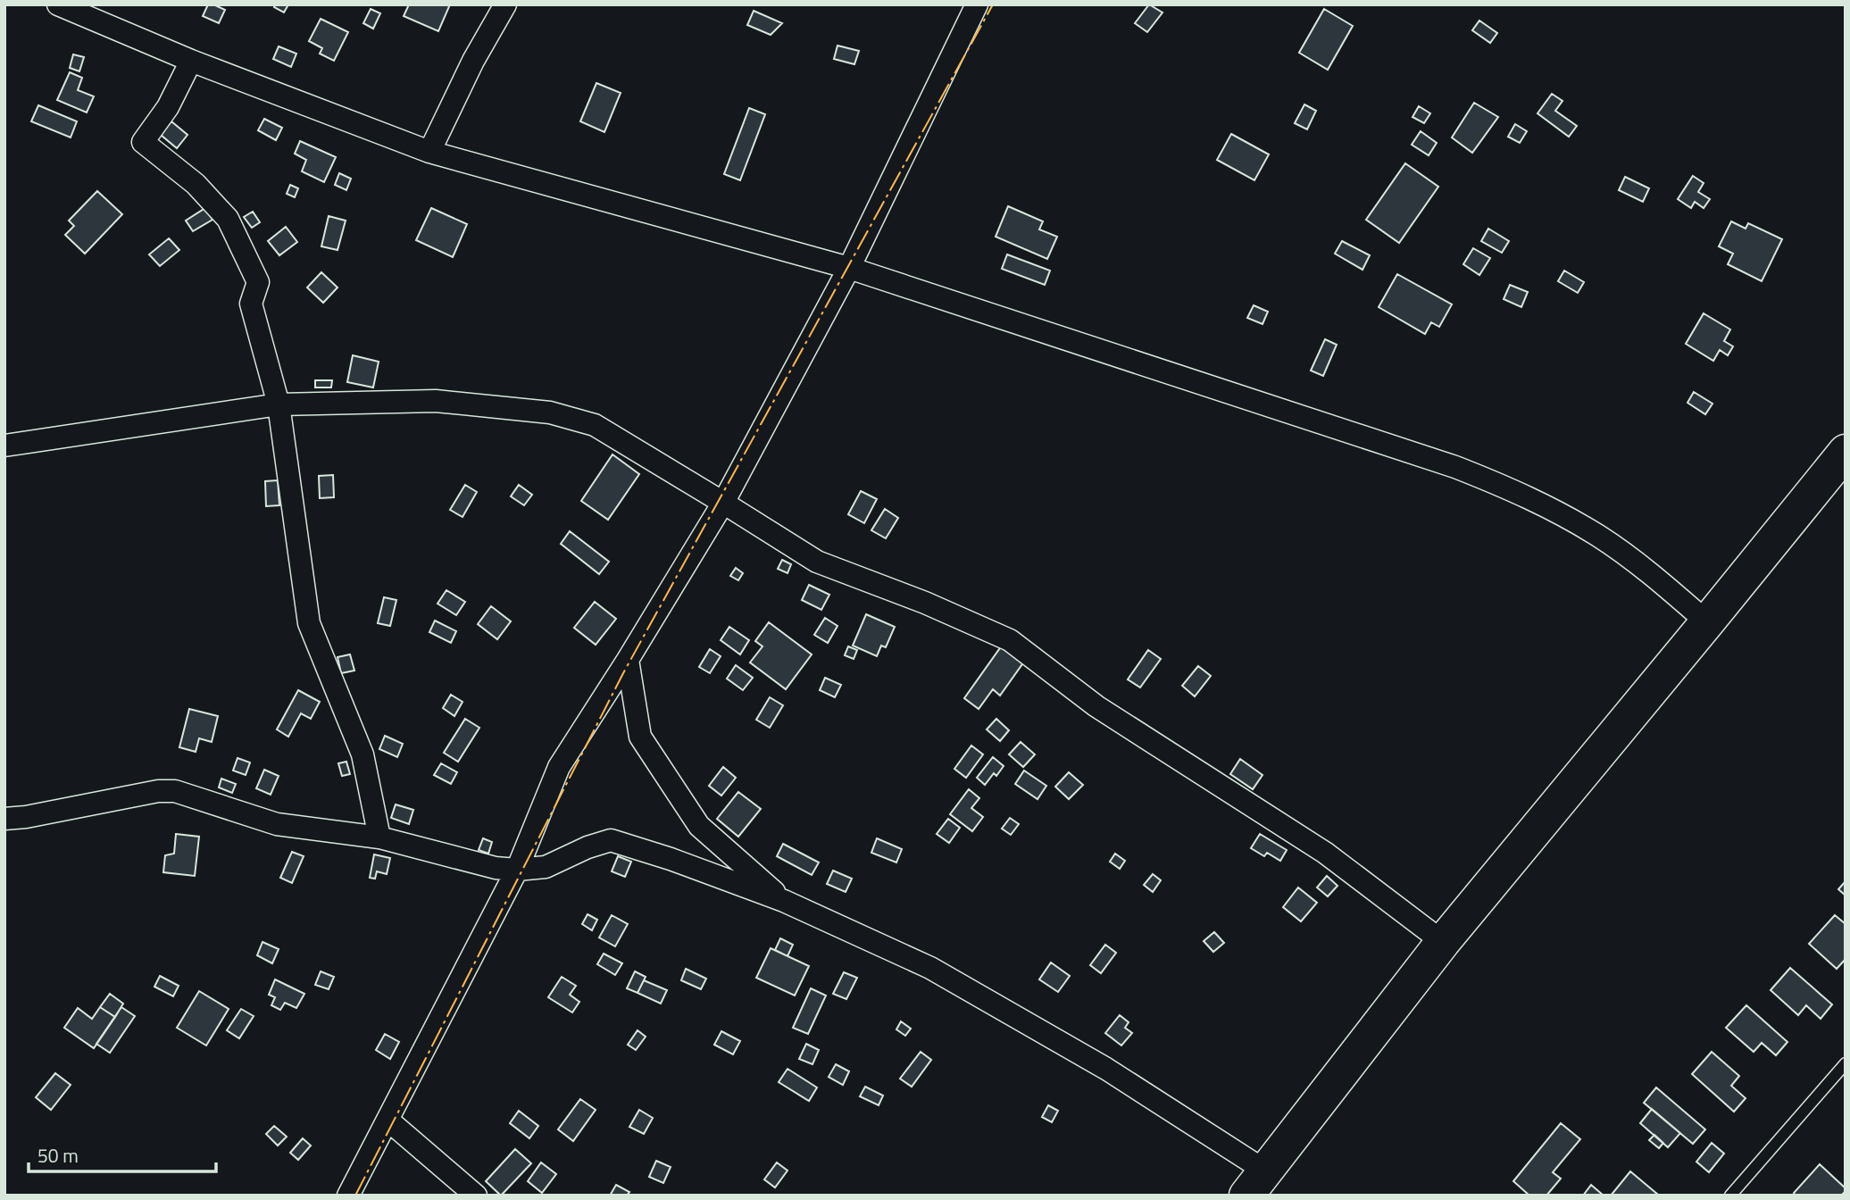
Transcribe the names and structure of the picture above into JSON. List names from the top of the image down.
{
  "scale_bar": "50 m"
}
